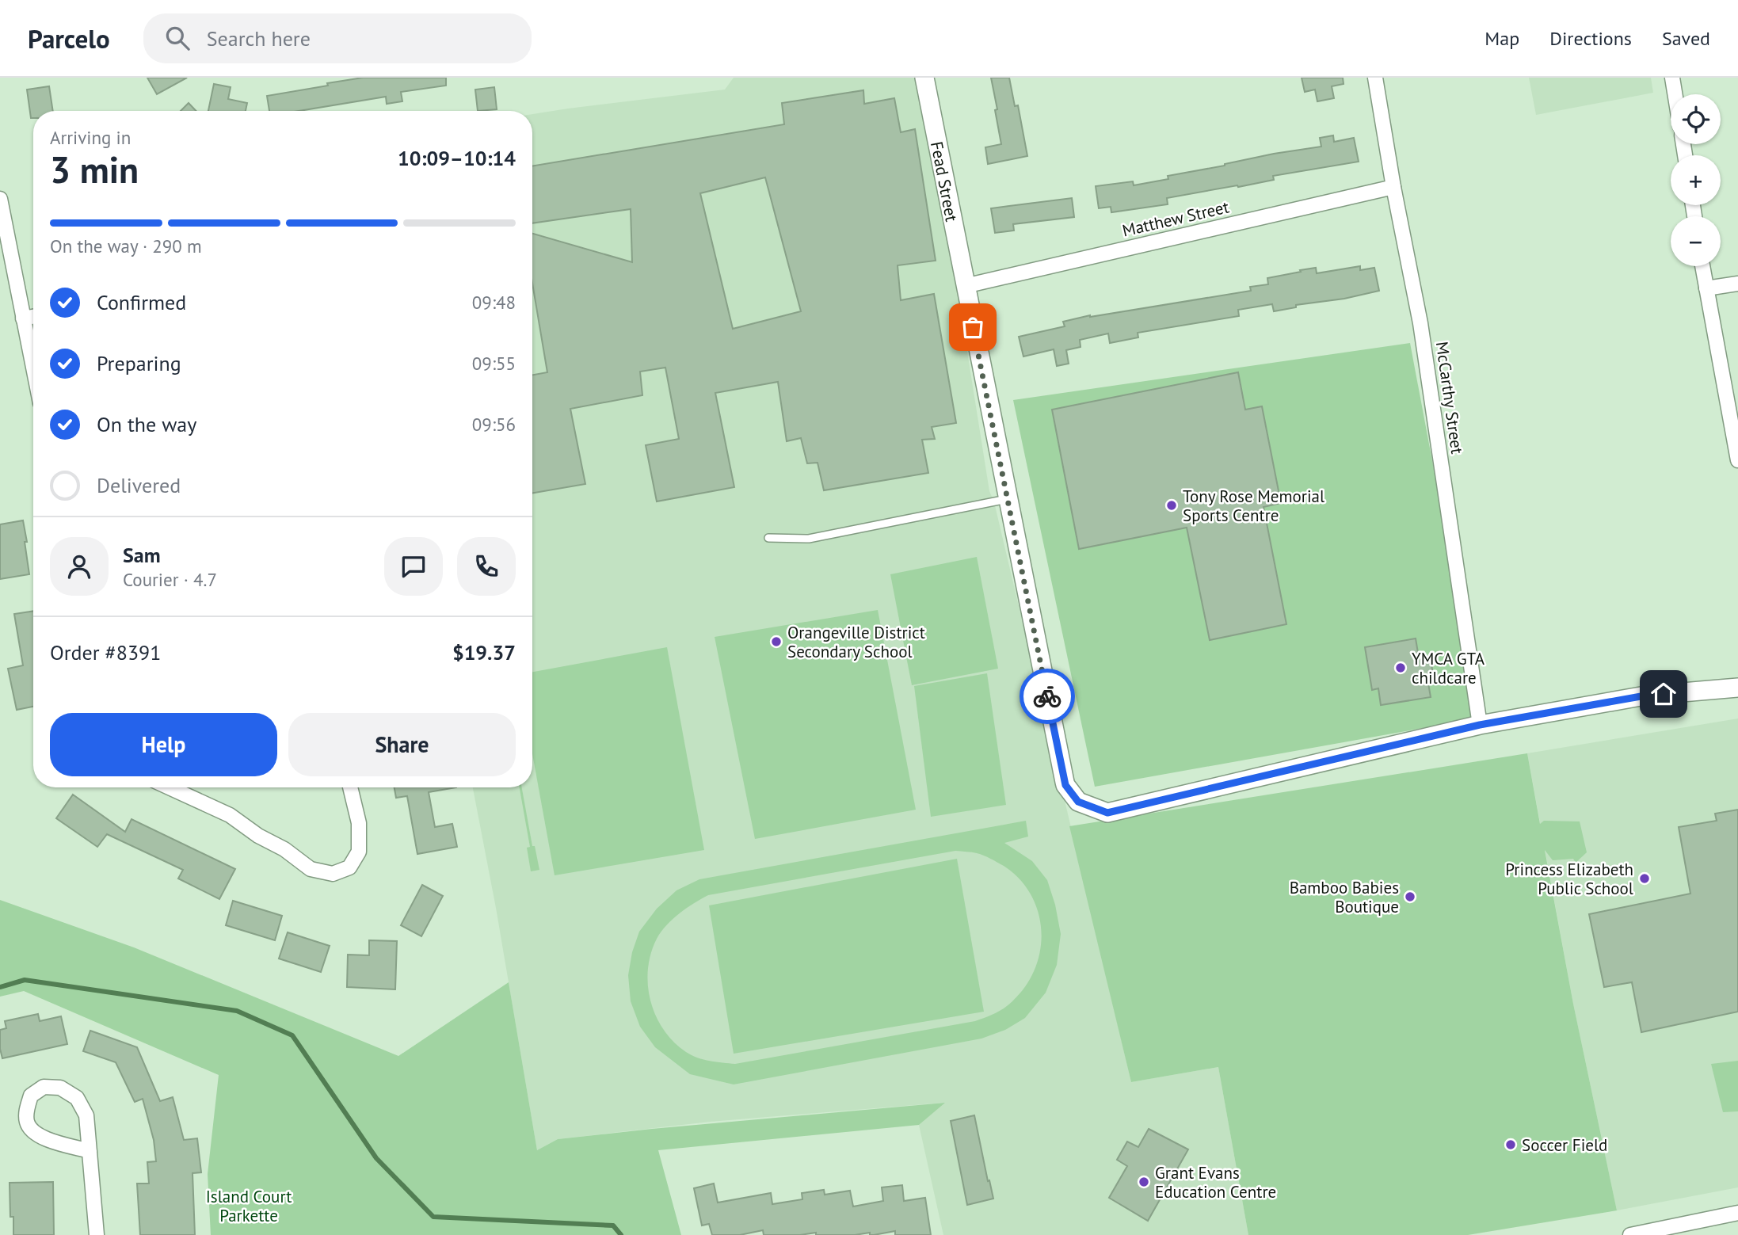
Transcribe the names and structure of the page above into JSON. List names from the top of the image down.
{
  "streets": {
    "street": ["Fead Street", "Matthew Street", "McCarthy Street"]
  },
  "crossings": [
    ["Fead Street", "Matthew Street"],
    ["Fead Street", "McCarthy Street"],
    ["Matthew Street", "McCarthy Street"]
  ],
  "parks": ["Island Court Parkette"],
  "places": [
    "Tony Rose Memorial Sports Centre",
    "Orangeville District Secondary School",
    "YMCA GTA childcare",
    "Princess Elizabeth Public School",
    "Bamboo Babies Boutique",
    "Soccer Field",
    "Grant Evans Education Centre"
  ],
  "page": {
    "header": "Parcelo",
    "search": "Search here",
    "nav": ["Map", "Directions", "Saved"],
    "map_buttons": ["+", "−"],
    "heading": ["3 min", "Arriving in", "10:09–10:14"],
    "panel": [
      "Sam",
      "Courier · 4.7",
      "Order #8391",
      "$19.37"
    ],
    "bar": "On the way · 290 m",
    "list": [
      ["Confirmed", "09:48"],
      ["Preparing", "09:55"],
      ["On the way", "09:56"],
      "Delivered"
    ],
    "buttons": ["Help", "Share"]
  }
}
